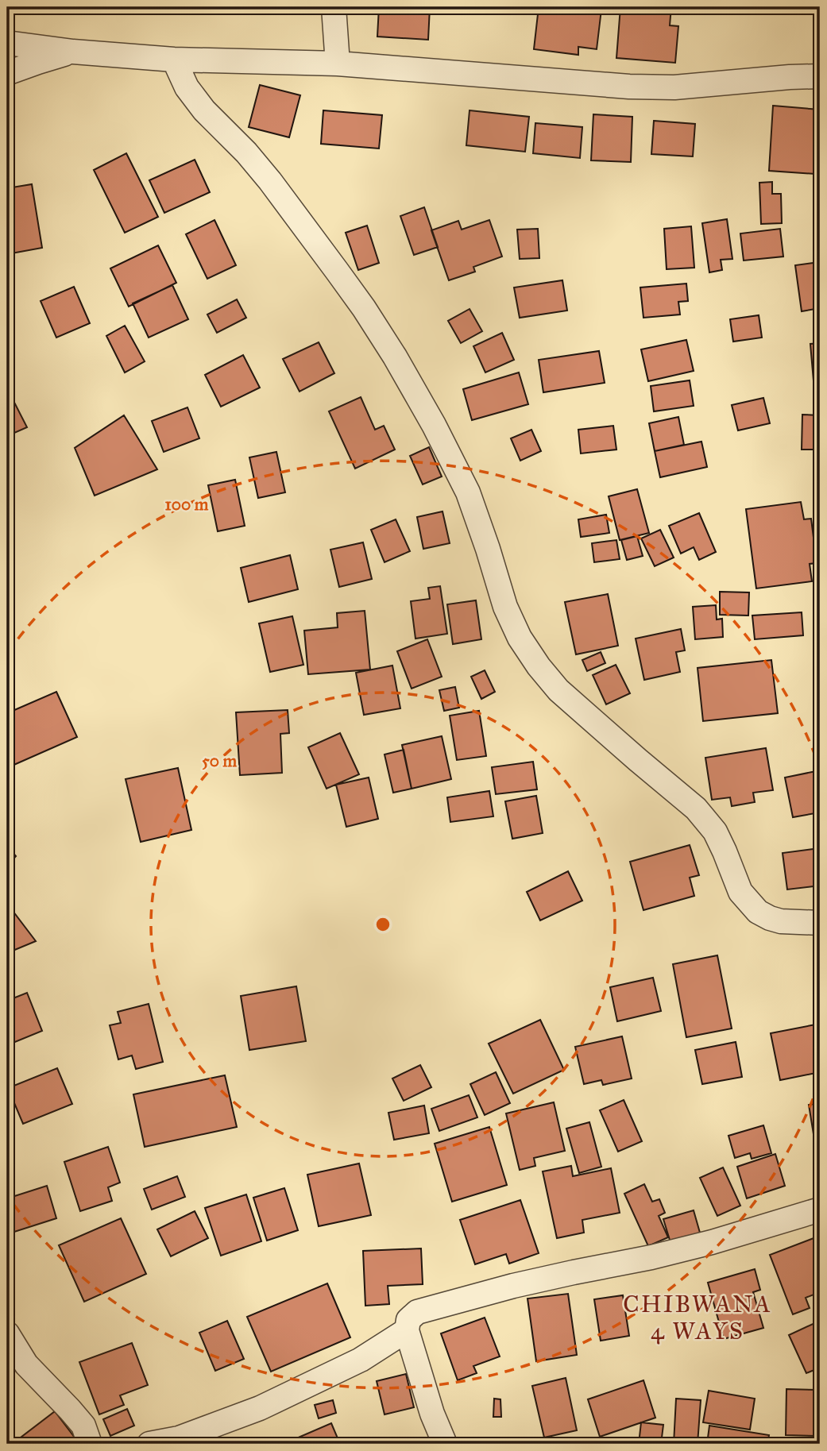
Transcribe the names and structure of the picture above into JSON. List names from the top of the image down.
{
  "districts": ["CHIBWANA 4 WAYS"],
  "rings": ["100 m", "50 m"]
}
